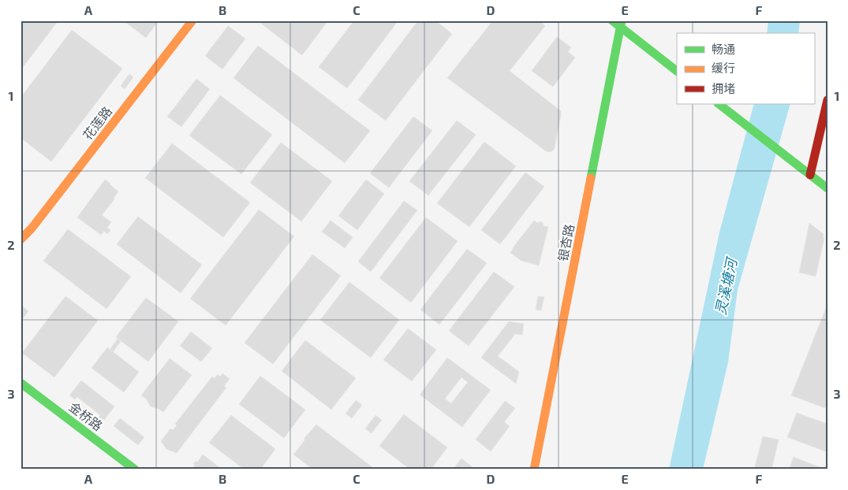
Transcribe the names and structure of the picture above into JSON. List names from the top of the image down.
{
  "streets": {
    "street": ["花莲路", "银杏路", "金桥路"]
  },
  "water": ["灵溪塘河"],
  "legend": ["畅通", "缓行", "拥堵"],
  "grid": {
    "columns": [
      "A",
      "B",
      "C",
      "D",
      "E",
      "F"
    ],
    "rows": ["1", "2", "3"]
  }
}
